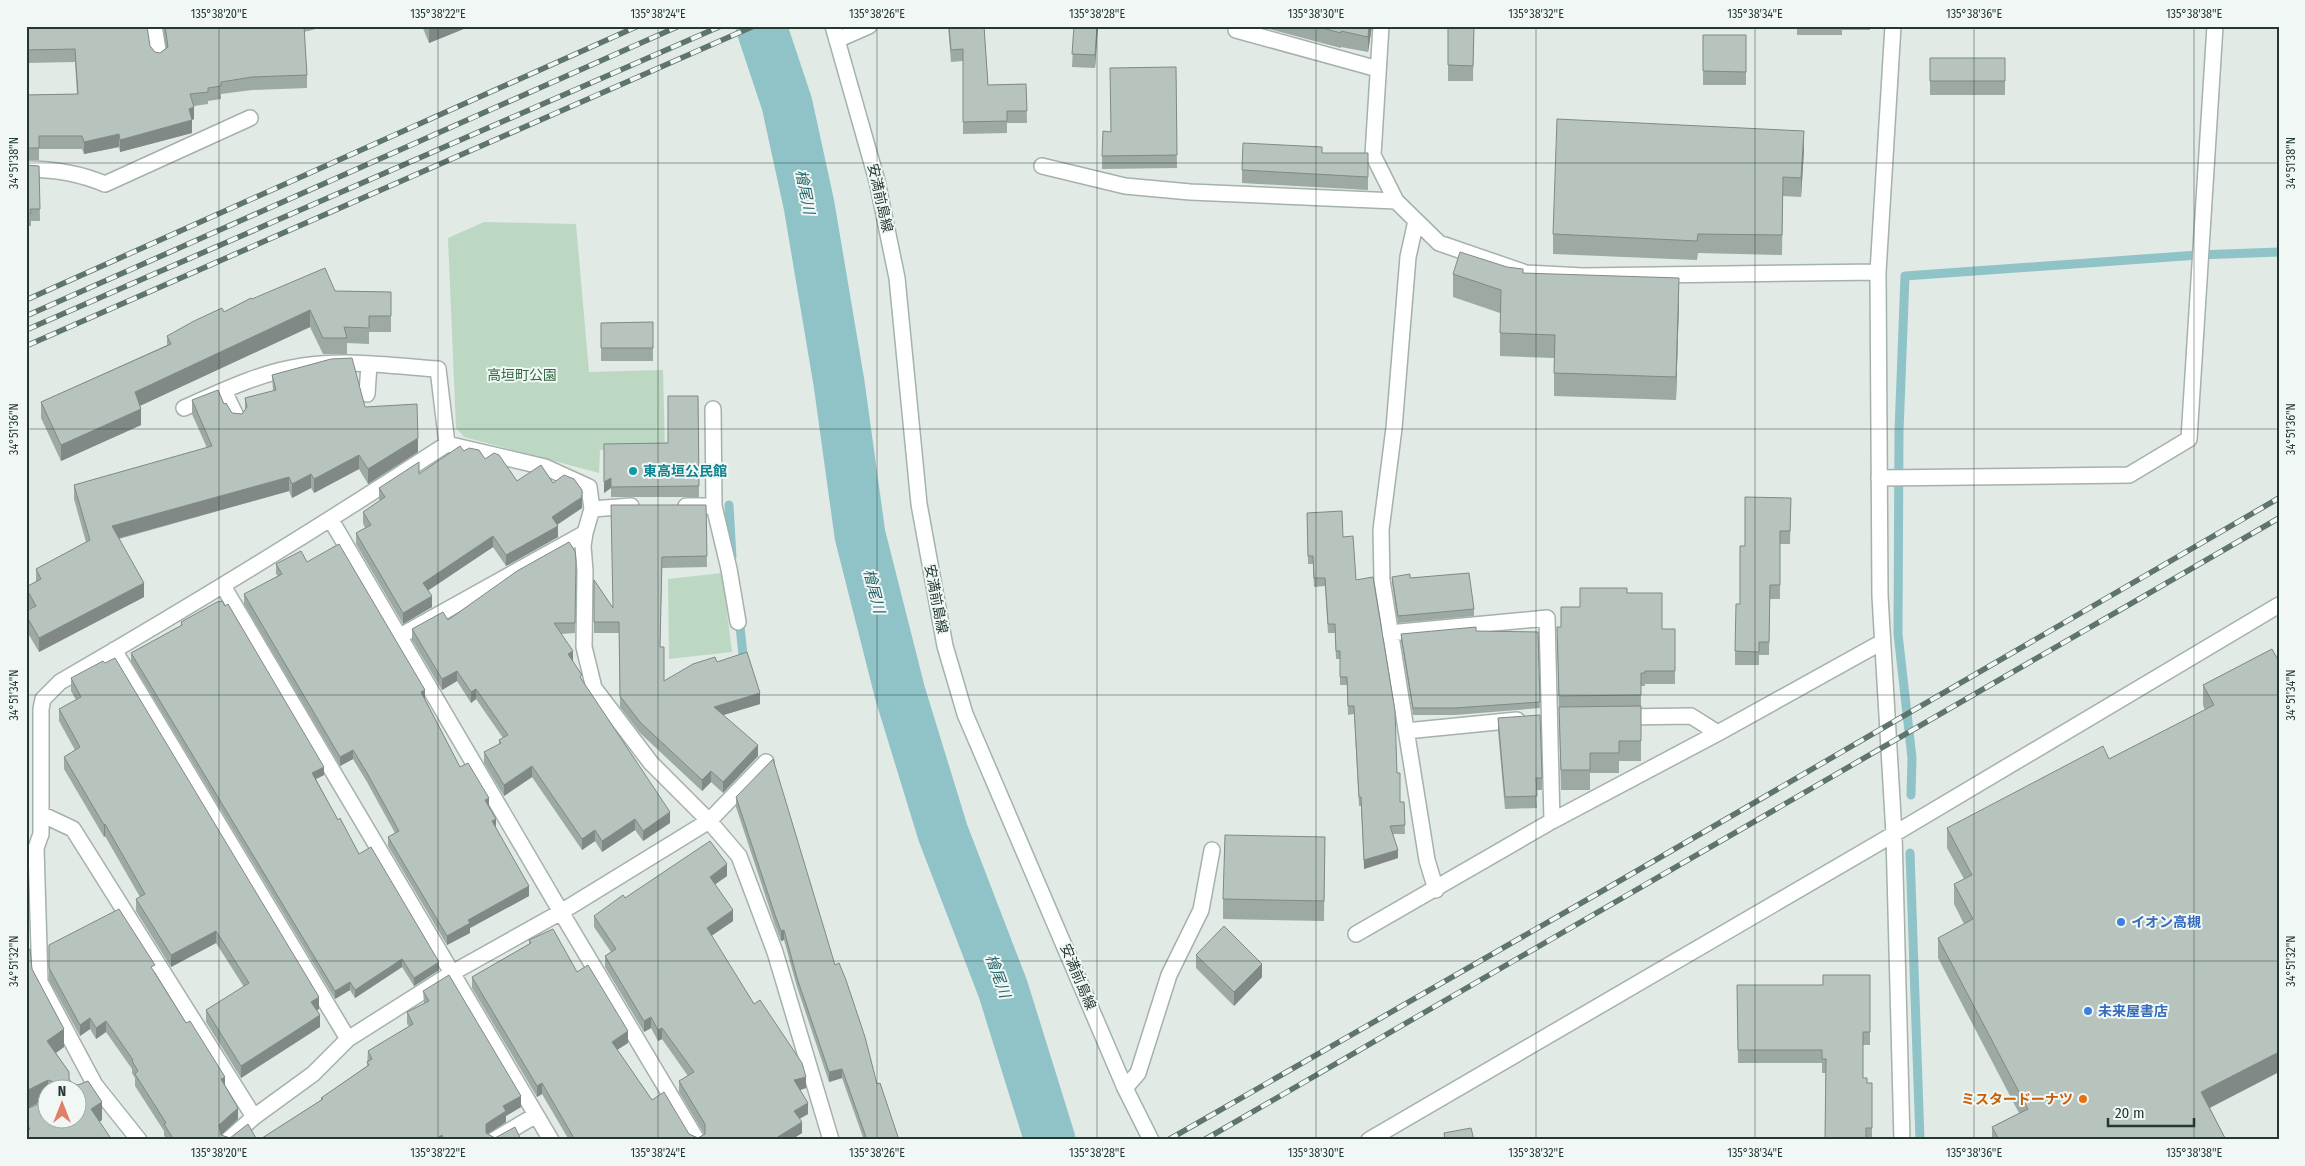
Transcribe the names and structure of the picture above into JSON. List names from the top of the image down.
{
  "streets": {
    "street": ["安満前島線"]
  },
  "water": ["檜尾川"],
  "parks": ["高垣町公園"],
  "places": [
    "東高垣公民館",
    "イオン高槻",
    "未来屋書店",
    "ミスタードーナツ"
  ],
  "scale_bar": "20 m",
  "north": "top",
  "coordinates": [
    "135°38'20\"E",
    "135°38'22\"E",
    "135°38'24\"E",
    "135°38'26\"E",
    "135°38'28\"E",
    "135°38'30\"E",
    "135°38'32\"E",
    "135°38'34\"E",
    "135°38'36\"E",
    "135°38'38\"E",
    "34°51'38\"N",
    "34°51'36\"N",
    "34°51'34\"N",
    "34°51'32\"N"
  ]
}
